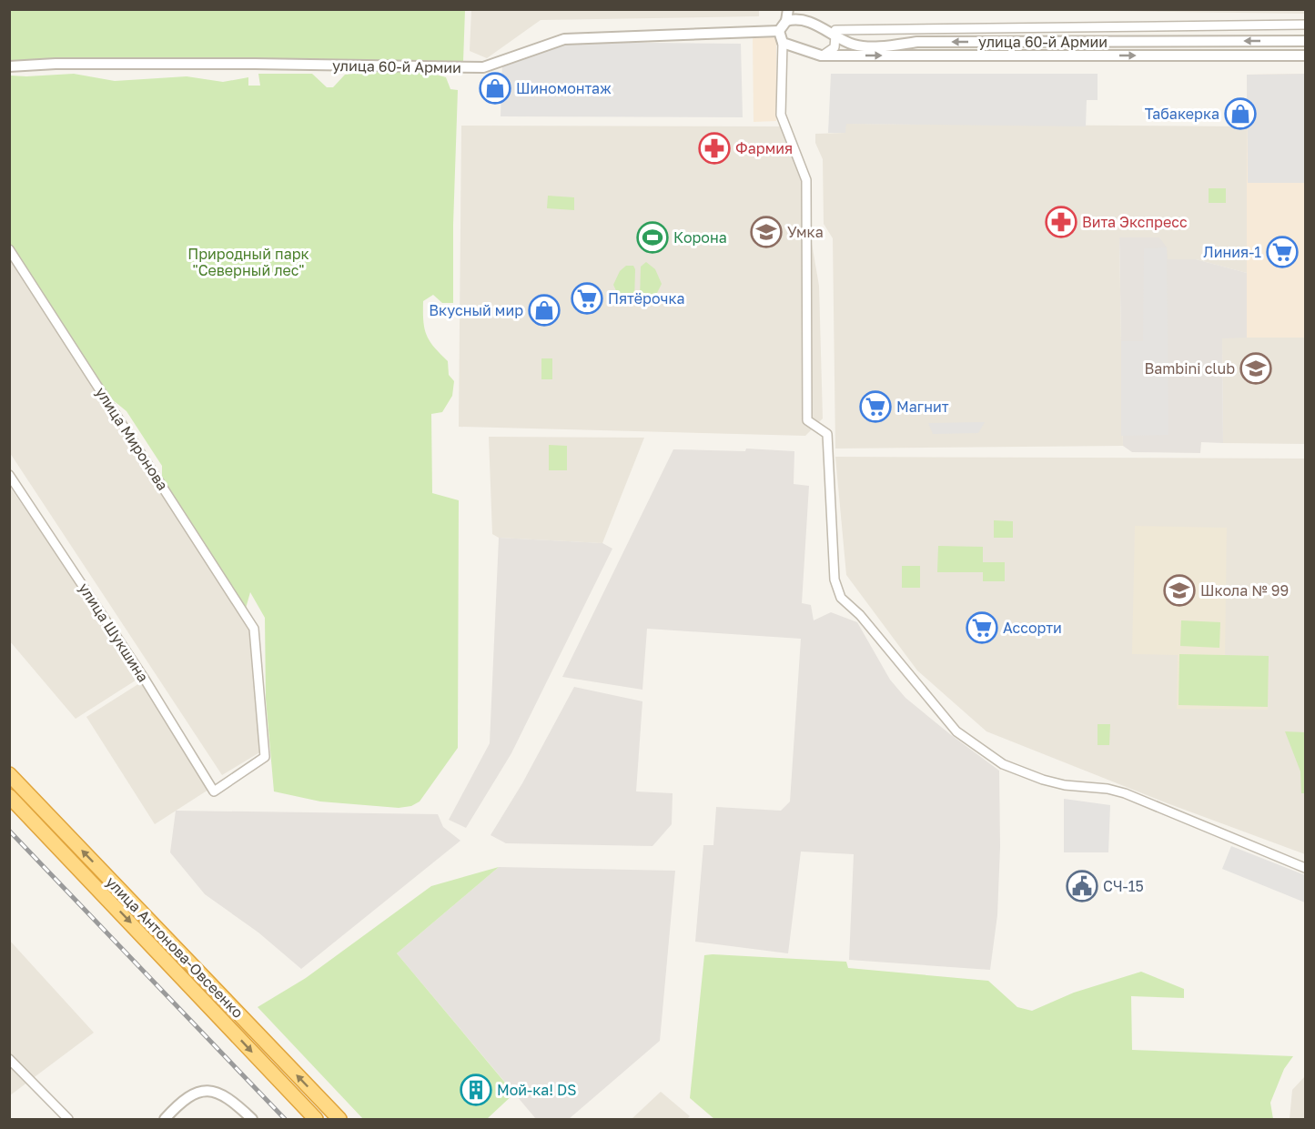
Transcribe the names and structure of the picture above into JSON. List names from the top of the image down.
{
  "streets": {
    "highway": ["улица Антонова-Овсеенко"],
    "street": ["улица 60-й Армии", "улица Миронова", "улица Шукшина"]
  },
  "crossings": [
    ["улица Миронова", "улица Шукшина"]
  ],
  "parks": ["Природный парк \"Северный лес\""],
  "places": {
    "shop": ["Шиномонтаж", "Табакерка", "Вкусный мир"],
    "pharmacy": ["Фармия", "Вита Экспресс"],
    "school or university": ["Умка", "Bambini club", "Школа № 99"],
    "sports": ["Корона"],
    "supermarket": [
      "Линия-1",
      "Пятёрочка",
      "Магнит",
      "Ассорти"
    ],
    "public building": ["СЧ-15"],
    "building": ["Мой-ка! DS"]
  }
}
